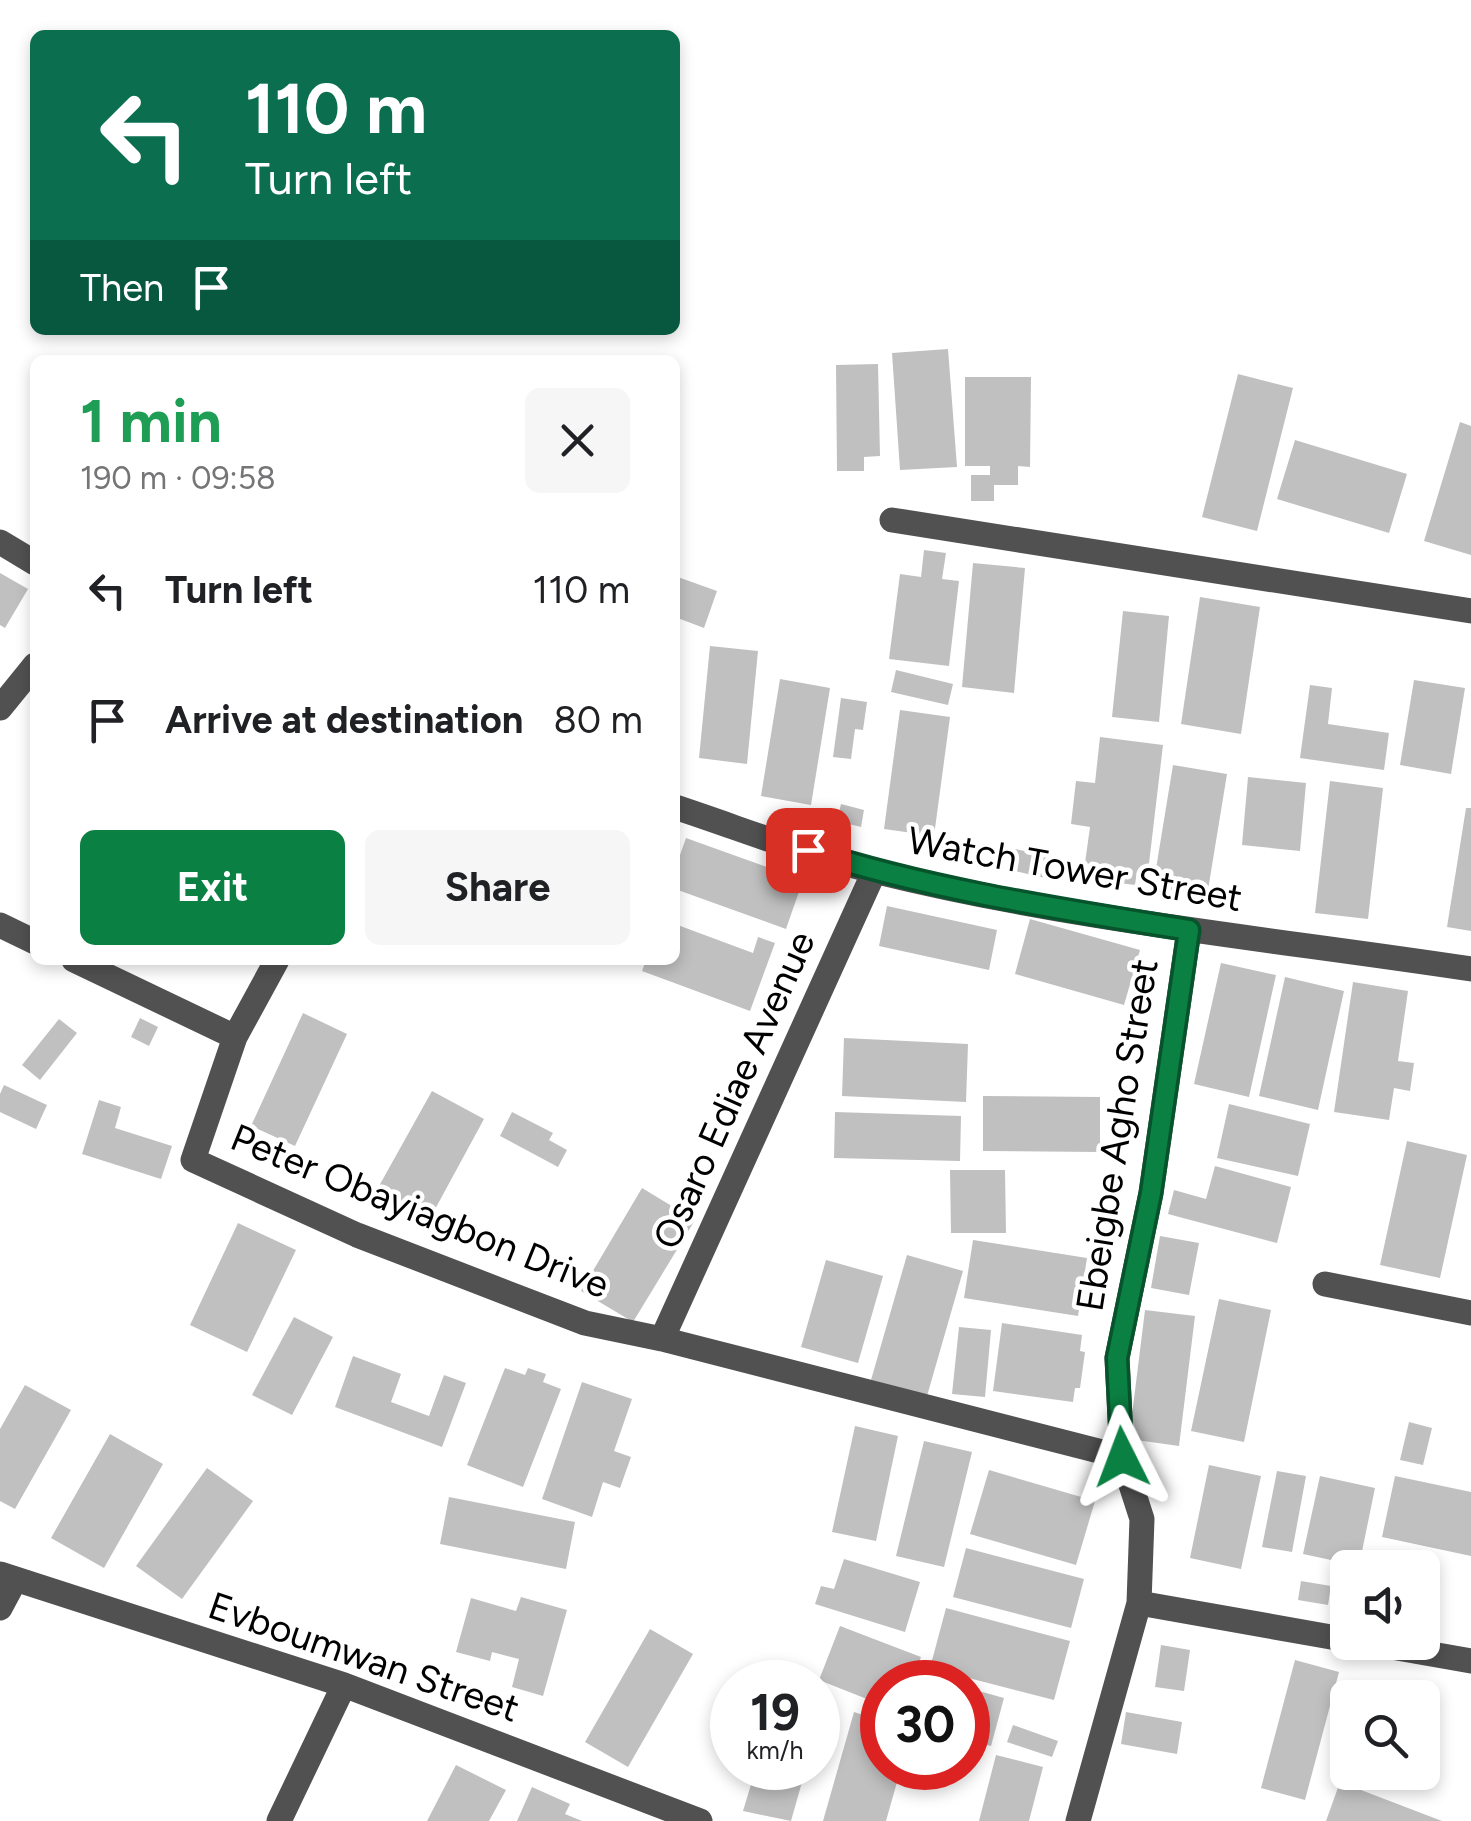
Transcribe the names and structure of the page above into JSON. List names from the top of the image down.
{
  "streets": {
    "street": [
      "Watch Tower Street",
      "Osaro Ediae Avenue",
      "Ebeigbe Agho Street",
      "Peter Obayiagbon Drive",
      "Evboumwan Street"
    ]
  },
  "crossings": [
    ["Watch Tower Street", "Osaro Ediae Avenue"],
    ["Watch Tower Street", "Ebeigbe Agho Street"],
    ["Osaro Ediae Avenue", "Peter Obayiagbon Drive"],
    ["Ebeigbe Agho Street", "Peter Obayiagbon Drive"]
  ],
  "page": {
    "turn": ["110 m", "Turn left"],
    "then": "Then",
    "heading": ["1 min", "190 m · 09:58"],
    "list": [
      {
        "name": "Turn left",
        "value": "110 m"
      },
      {
        "name": "Arrive at destination",
        "value": "80 m"
      }
    ],
    "buttons": ["Exit", "Share"],
    "speed": "19 km/h",
    "limit": "30"
  }
}
